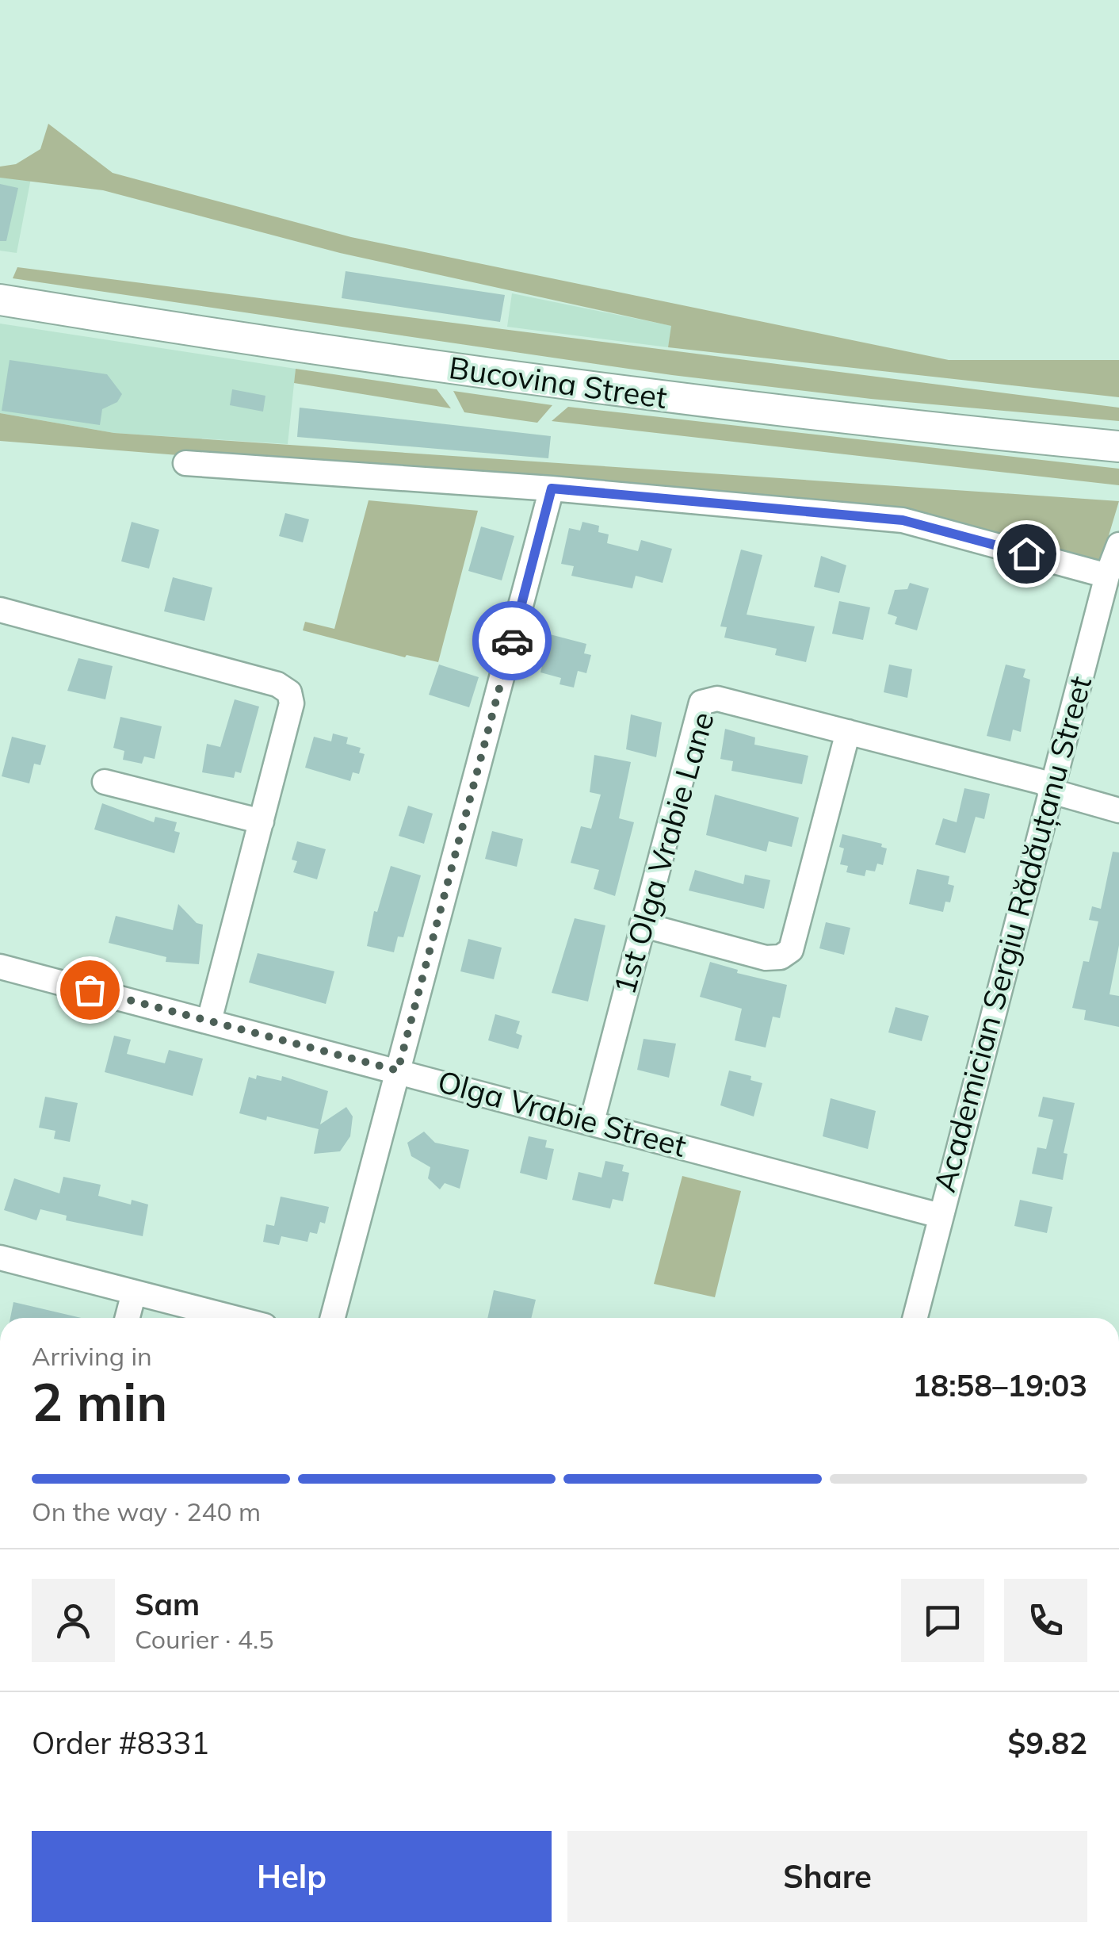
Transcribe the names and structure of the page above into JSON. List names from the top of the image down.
{
  "streets": {
    "main road": ["Bucovina Street"],
    "street": ["1st Olga Vrabie Lane", "Academician Sergiu Rădăuțanu Street", "Olga Vrabie Street"]
  },
  "crossings": [
    ["1st Olga Vrabie Lane", "Academician Sergiu Rădăuțanu Street"],
    ["1st Olga Vrabie Lane", "Olga Vrabie Street"],
    ["Academician Sergiu Rădăuțanu Street", "Olga Vrabie Street"]
  ],
  "page": {
    "heading": ["2 min", "Arriving in", "18:58–19:03"],
    "panel": [
      "Sam",
      "Courier · 4.5",
      "Order #8331",
      "$9.82"
    ],
    "bar": "On the way · 240 m",
    "buttons": ["Help", "Share"]
  }
}
